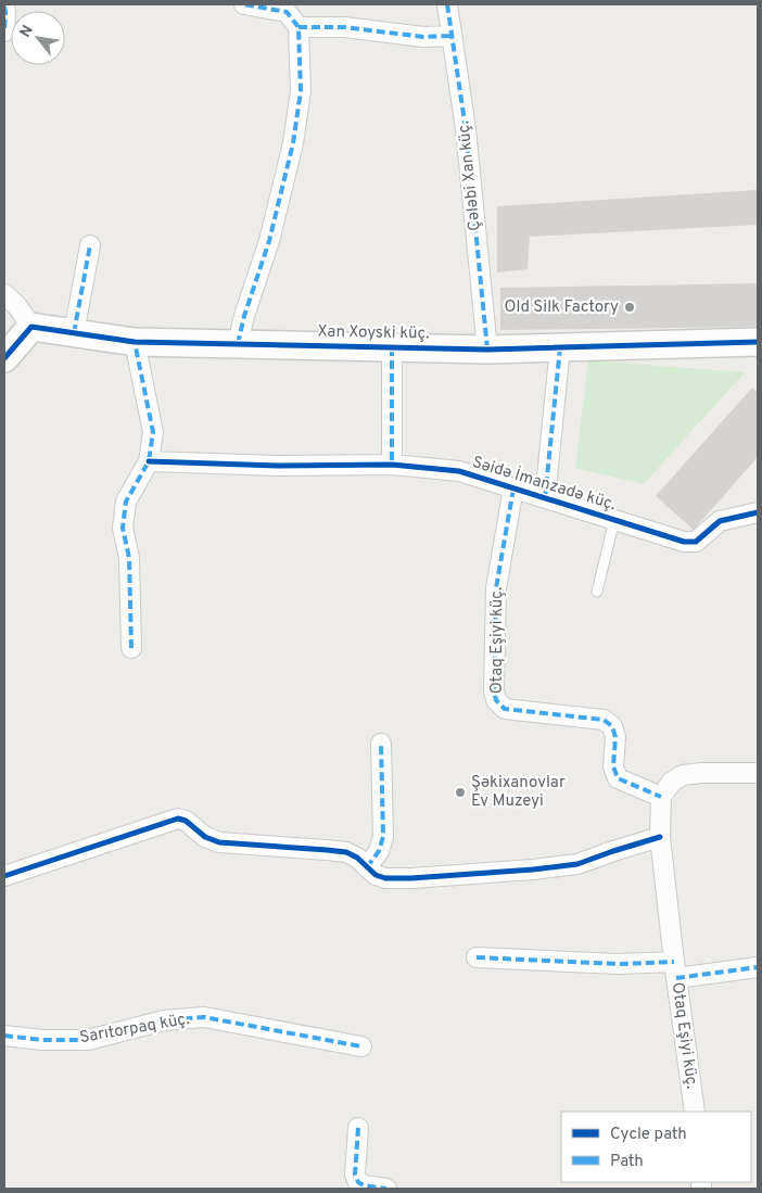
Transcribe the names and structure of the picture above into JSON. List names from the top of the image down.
{
  "streets": {
    "street": [
      "Çələbi Xan küç.",
      "Xan Xoyski küç.",
      "Səidə İmanzadə küç.",
      "Otaq Eşiyi küç.",
      "Sarıtorpaq küç."
    ]
  },
  "crossings": [
    ["Çələbi Xan küç.", "Xan Xoyski küç."],
    ["Səidə İmanzadə küç.", "Otaq Eşiyi küç."]
  ],
  "places": ["Old Silk Factory", "Şəkixanovlar Ev Muzeyi"],
  "legend": ["Cycle path", "Path"],
  "north": "top left"
}
